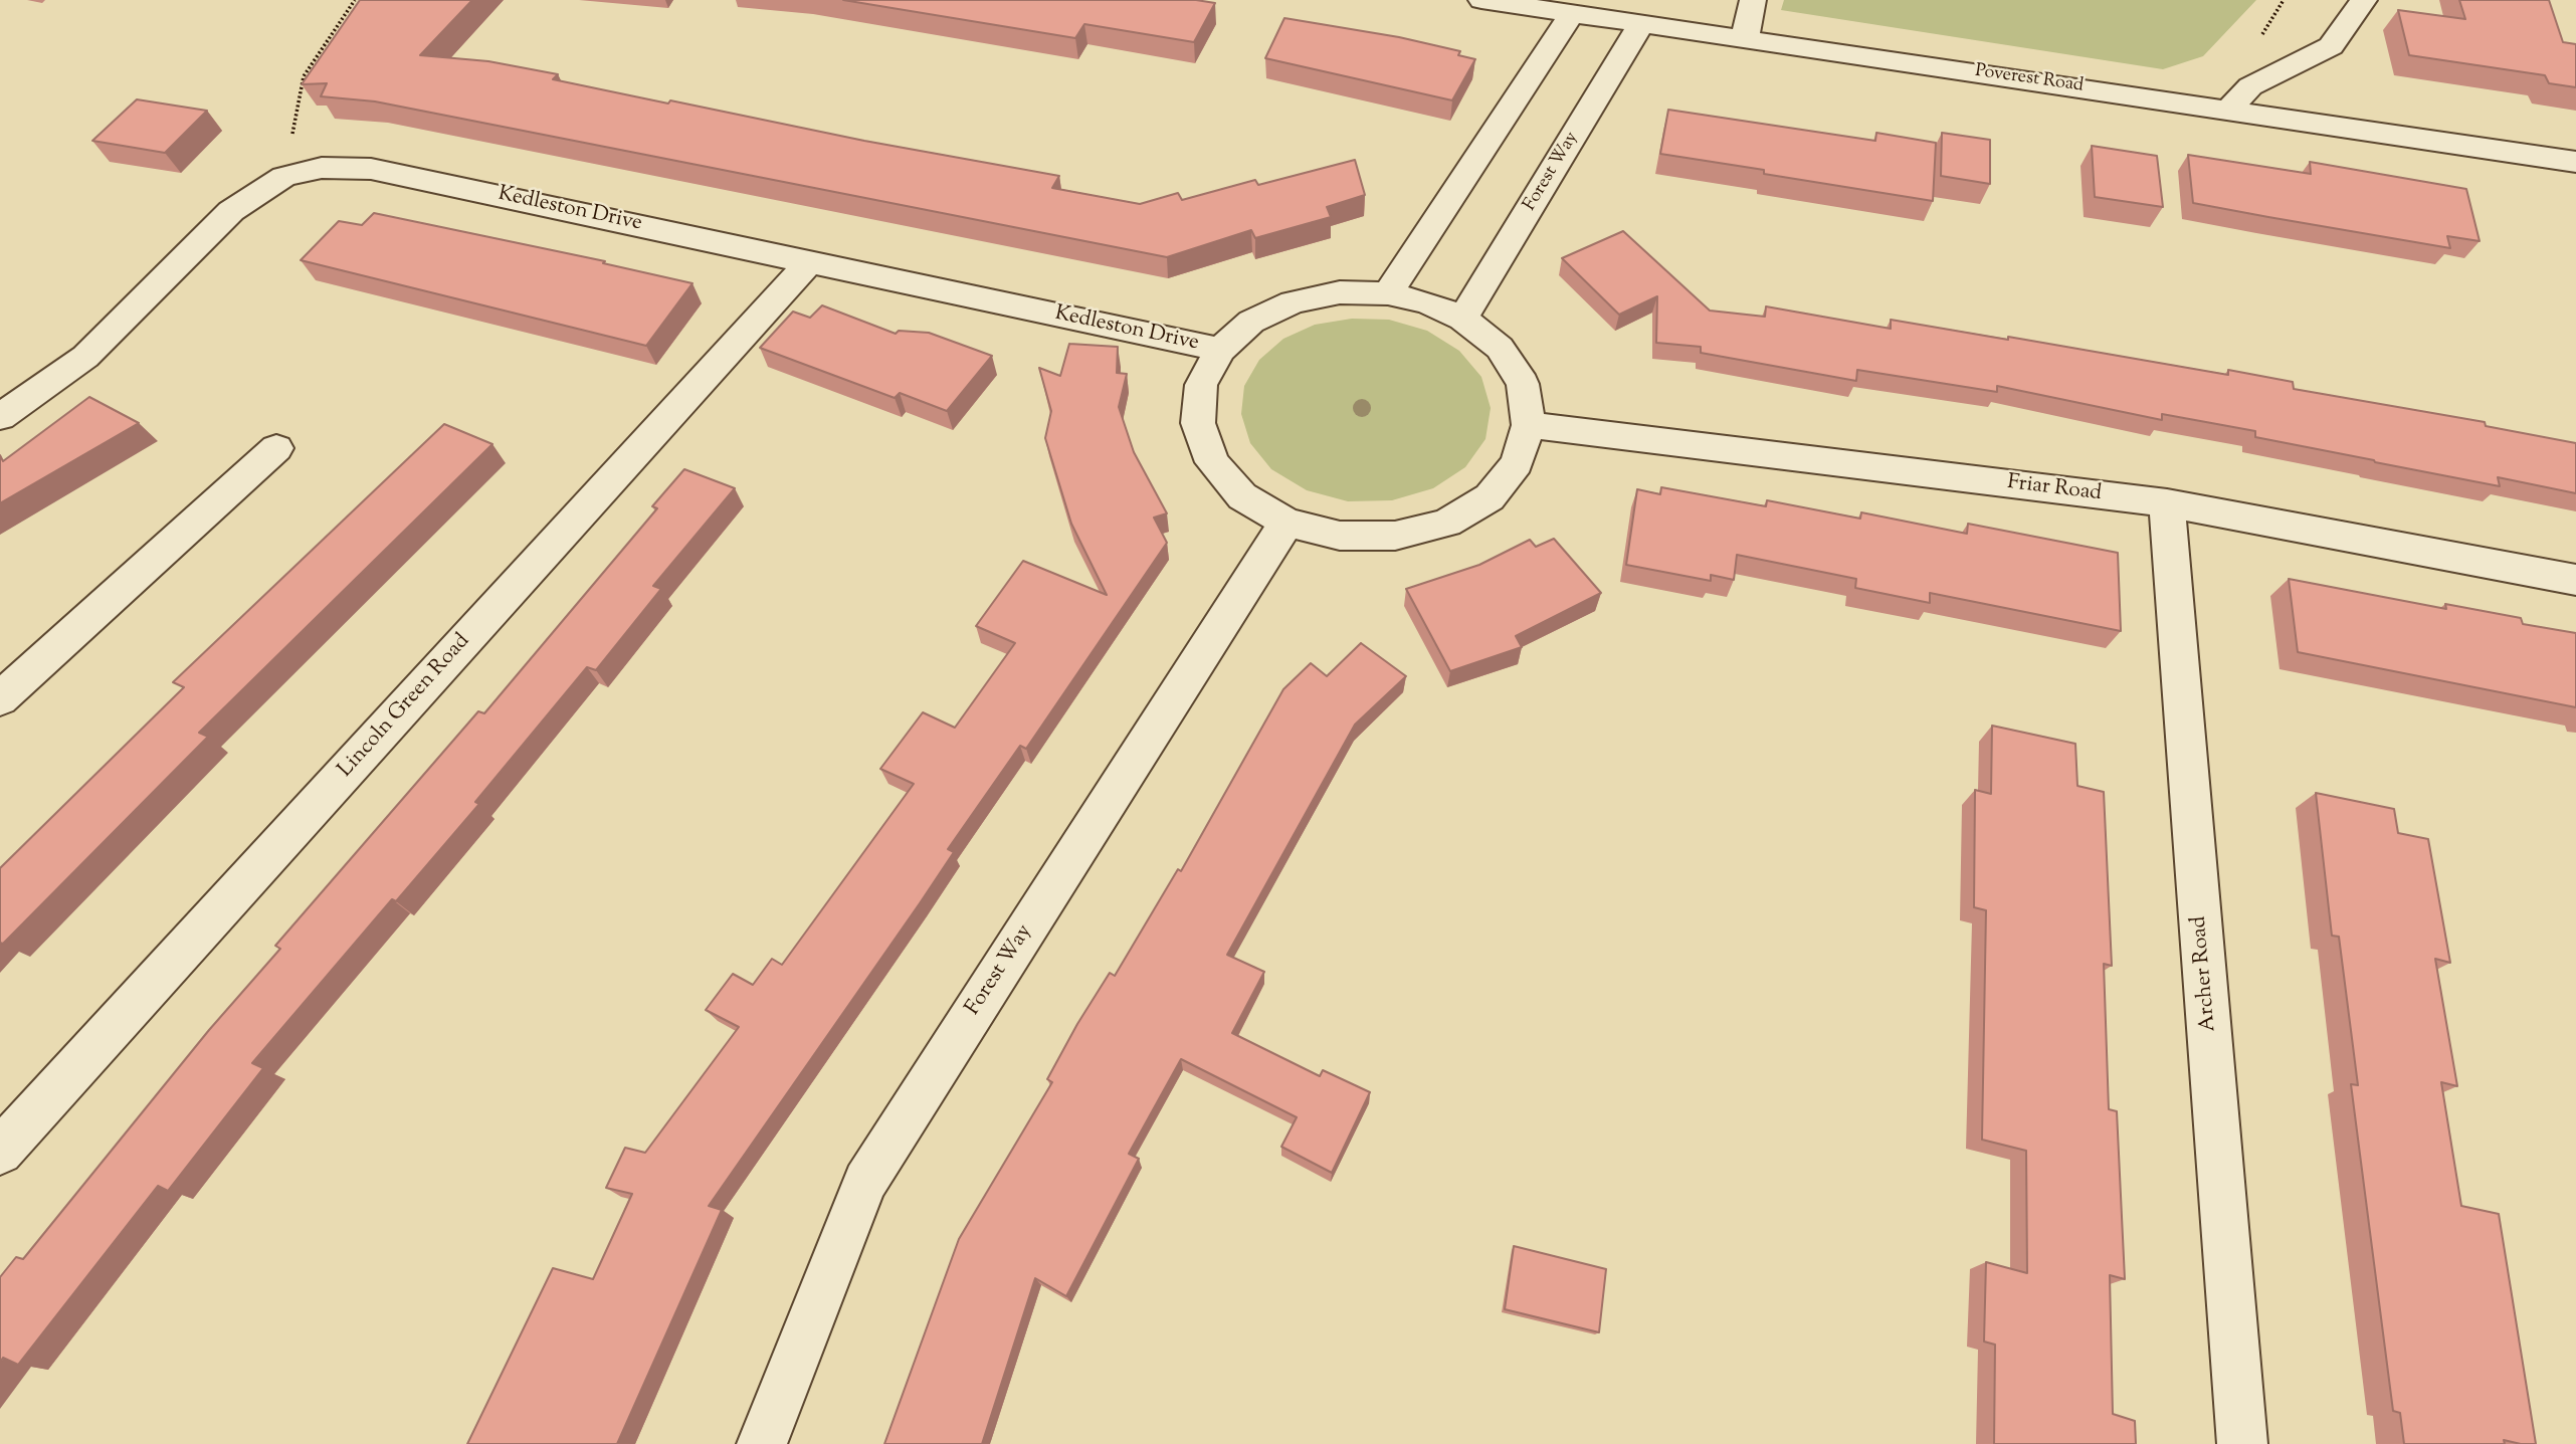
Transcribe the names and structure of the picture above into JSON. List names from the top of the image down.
{
  "streets": {
    "street": [
      "Poverest Road",
      "Forest Way",
      "Kedleston Drive",
      "Friar Road",
      "Lincoln Green Road",
      "Archer Road"
    ]
  },
  "crossings": [
    ["Poverest Road", "Forest Way"],
    ["Kedleston Drive", "Lincoln Green Road"],
    ["Friar Road", "Archer Road"]
  ]
}
